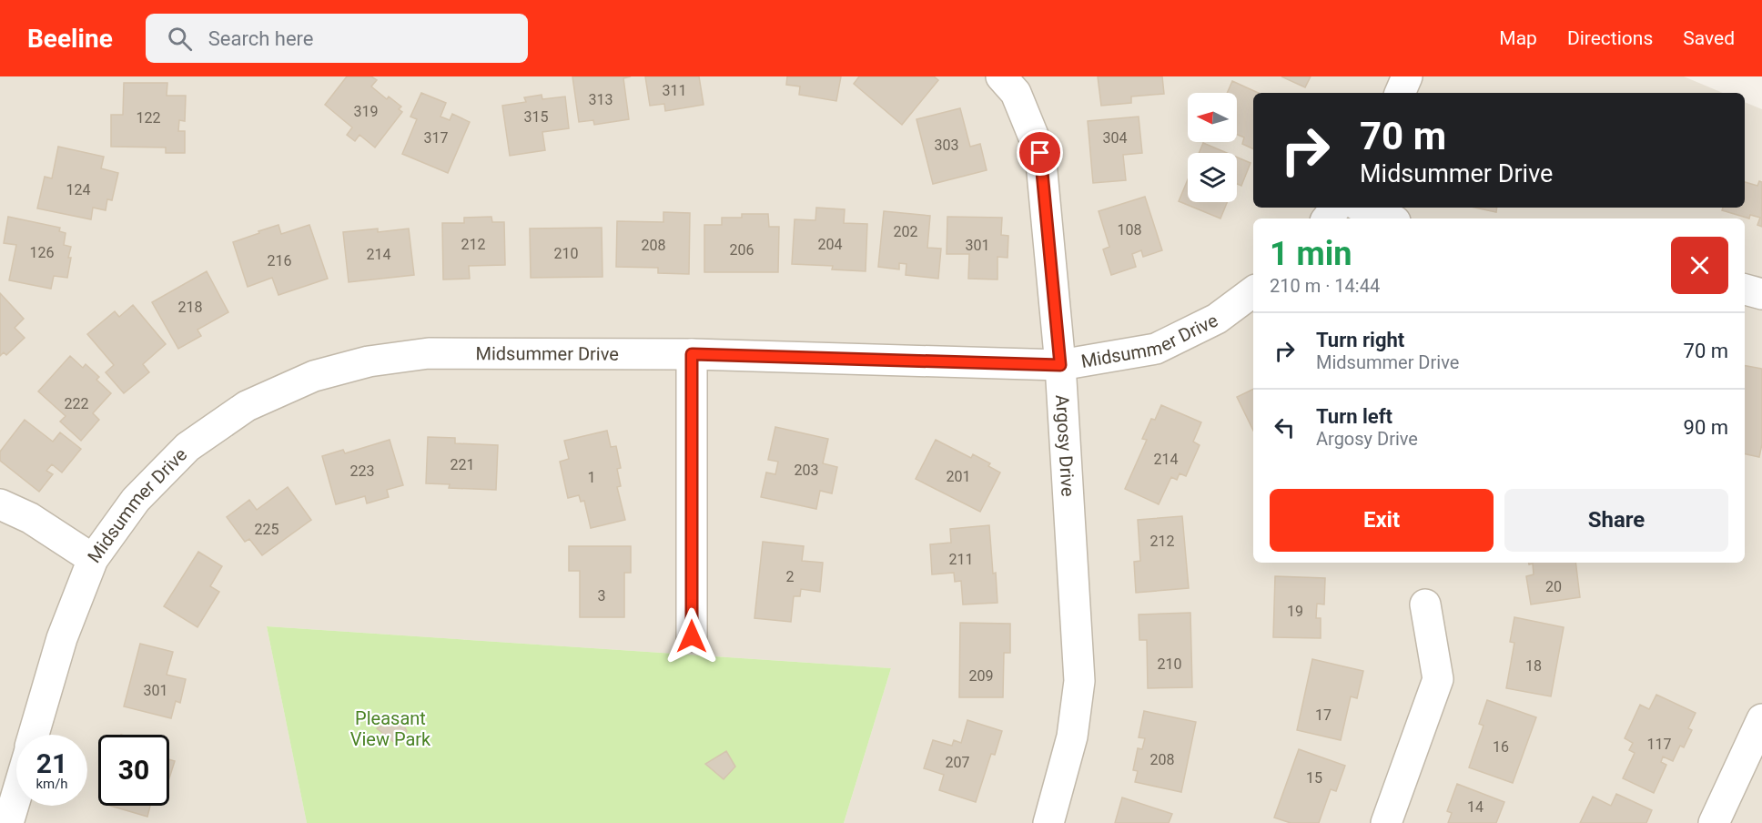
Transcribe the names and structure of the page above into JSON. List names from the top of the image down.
{
  "streets": {
    "street": ["Midsummer Drive", "Argosy Drive"]
  },
  "crossings": [
    ["Midsummer Drive", "Argosy Drive"]
  ],
  "parks": ["Pleasant View Park"],
  "house_numbers": [
    "311",
    "313",
    "319",
    "315",
    "122",
    "317",
    "304",
    "303",
    "124",
    "108",
    "202",
    "212",
    "204",
    "208",
    "301",
    "206",
    "126",
    "210",
    "214",
    "216",
    "218",
    "222",
    "214",
    "221",
    "203",
    "223",
    "201",
    "1",
    "225",
    "212",
    "211",
    "2",
    "20",
    "3",
    "19",
    "210",
    "18",
    "209",
    "301",
    "17",
    "117",
    "16",
    "208",
    "207",
    "15",
    "14"
  ],
  "north": "left",
  "page": {
    "header": "Beeline",
    "search": "Search here",
    "nav": ["Map", "Directions", "Saved"],
    "turn": ["70 m", "Midsummer Drive"],
    "heading": ["1 min", "210 m · 14:44"],
    "list": [
      {
        "name": "Turn right",
        "note": "Midsummer Drive",
        "value": "70 m"
      },
      {
        "name": "Turn left",
        "note": "Argosy Drive",
        "value": "90 m"
      }
    ],
    "buttons": ["Exit", "Share"],
    "speed": "21 km/h",
    "limit": "30"
  }
}
